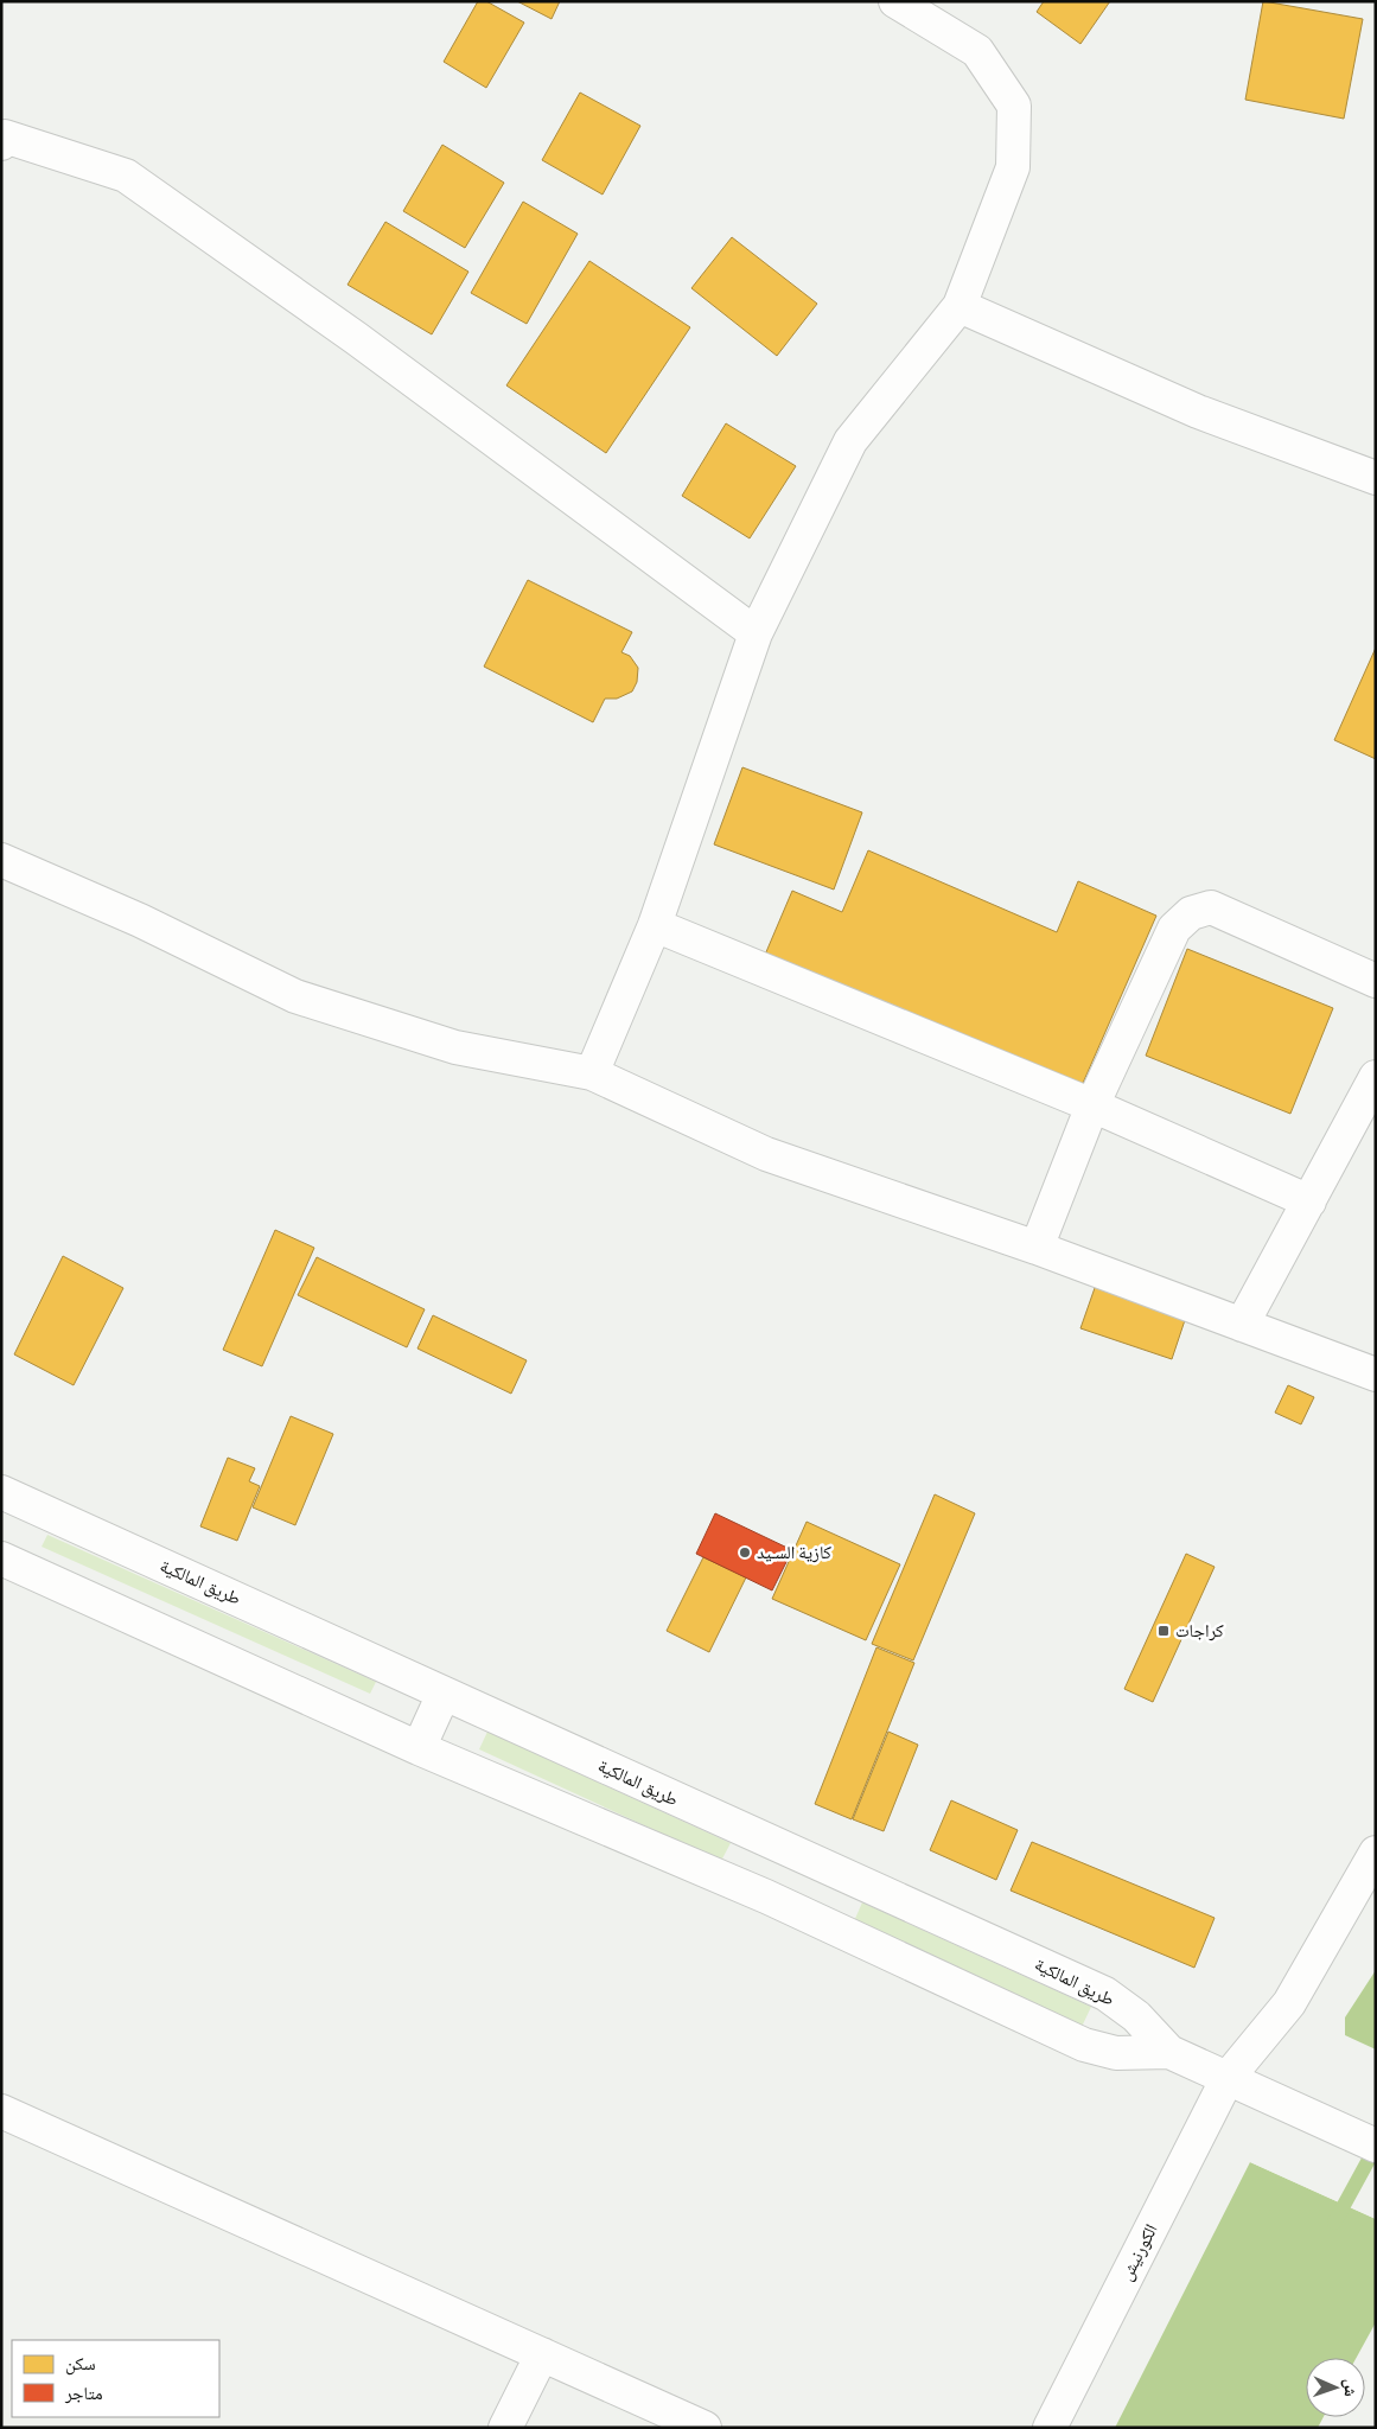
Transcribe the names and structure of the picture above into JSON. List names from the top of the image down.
{
  "streets": {
    "street": ["طريق المالكية", "الكورنيش"]
  },
  "places": {
    "other": ["كازية السـيد"],
    "transit": ["كراجات"]
  },
  "legend": ["سكن", "متاجر"],
  "north": "right"
}
